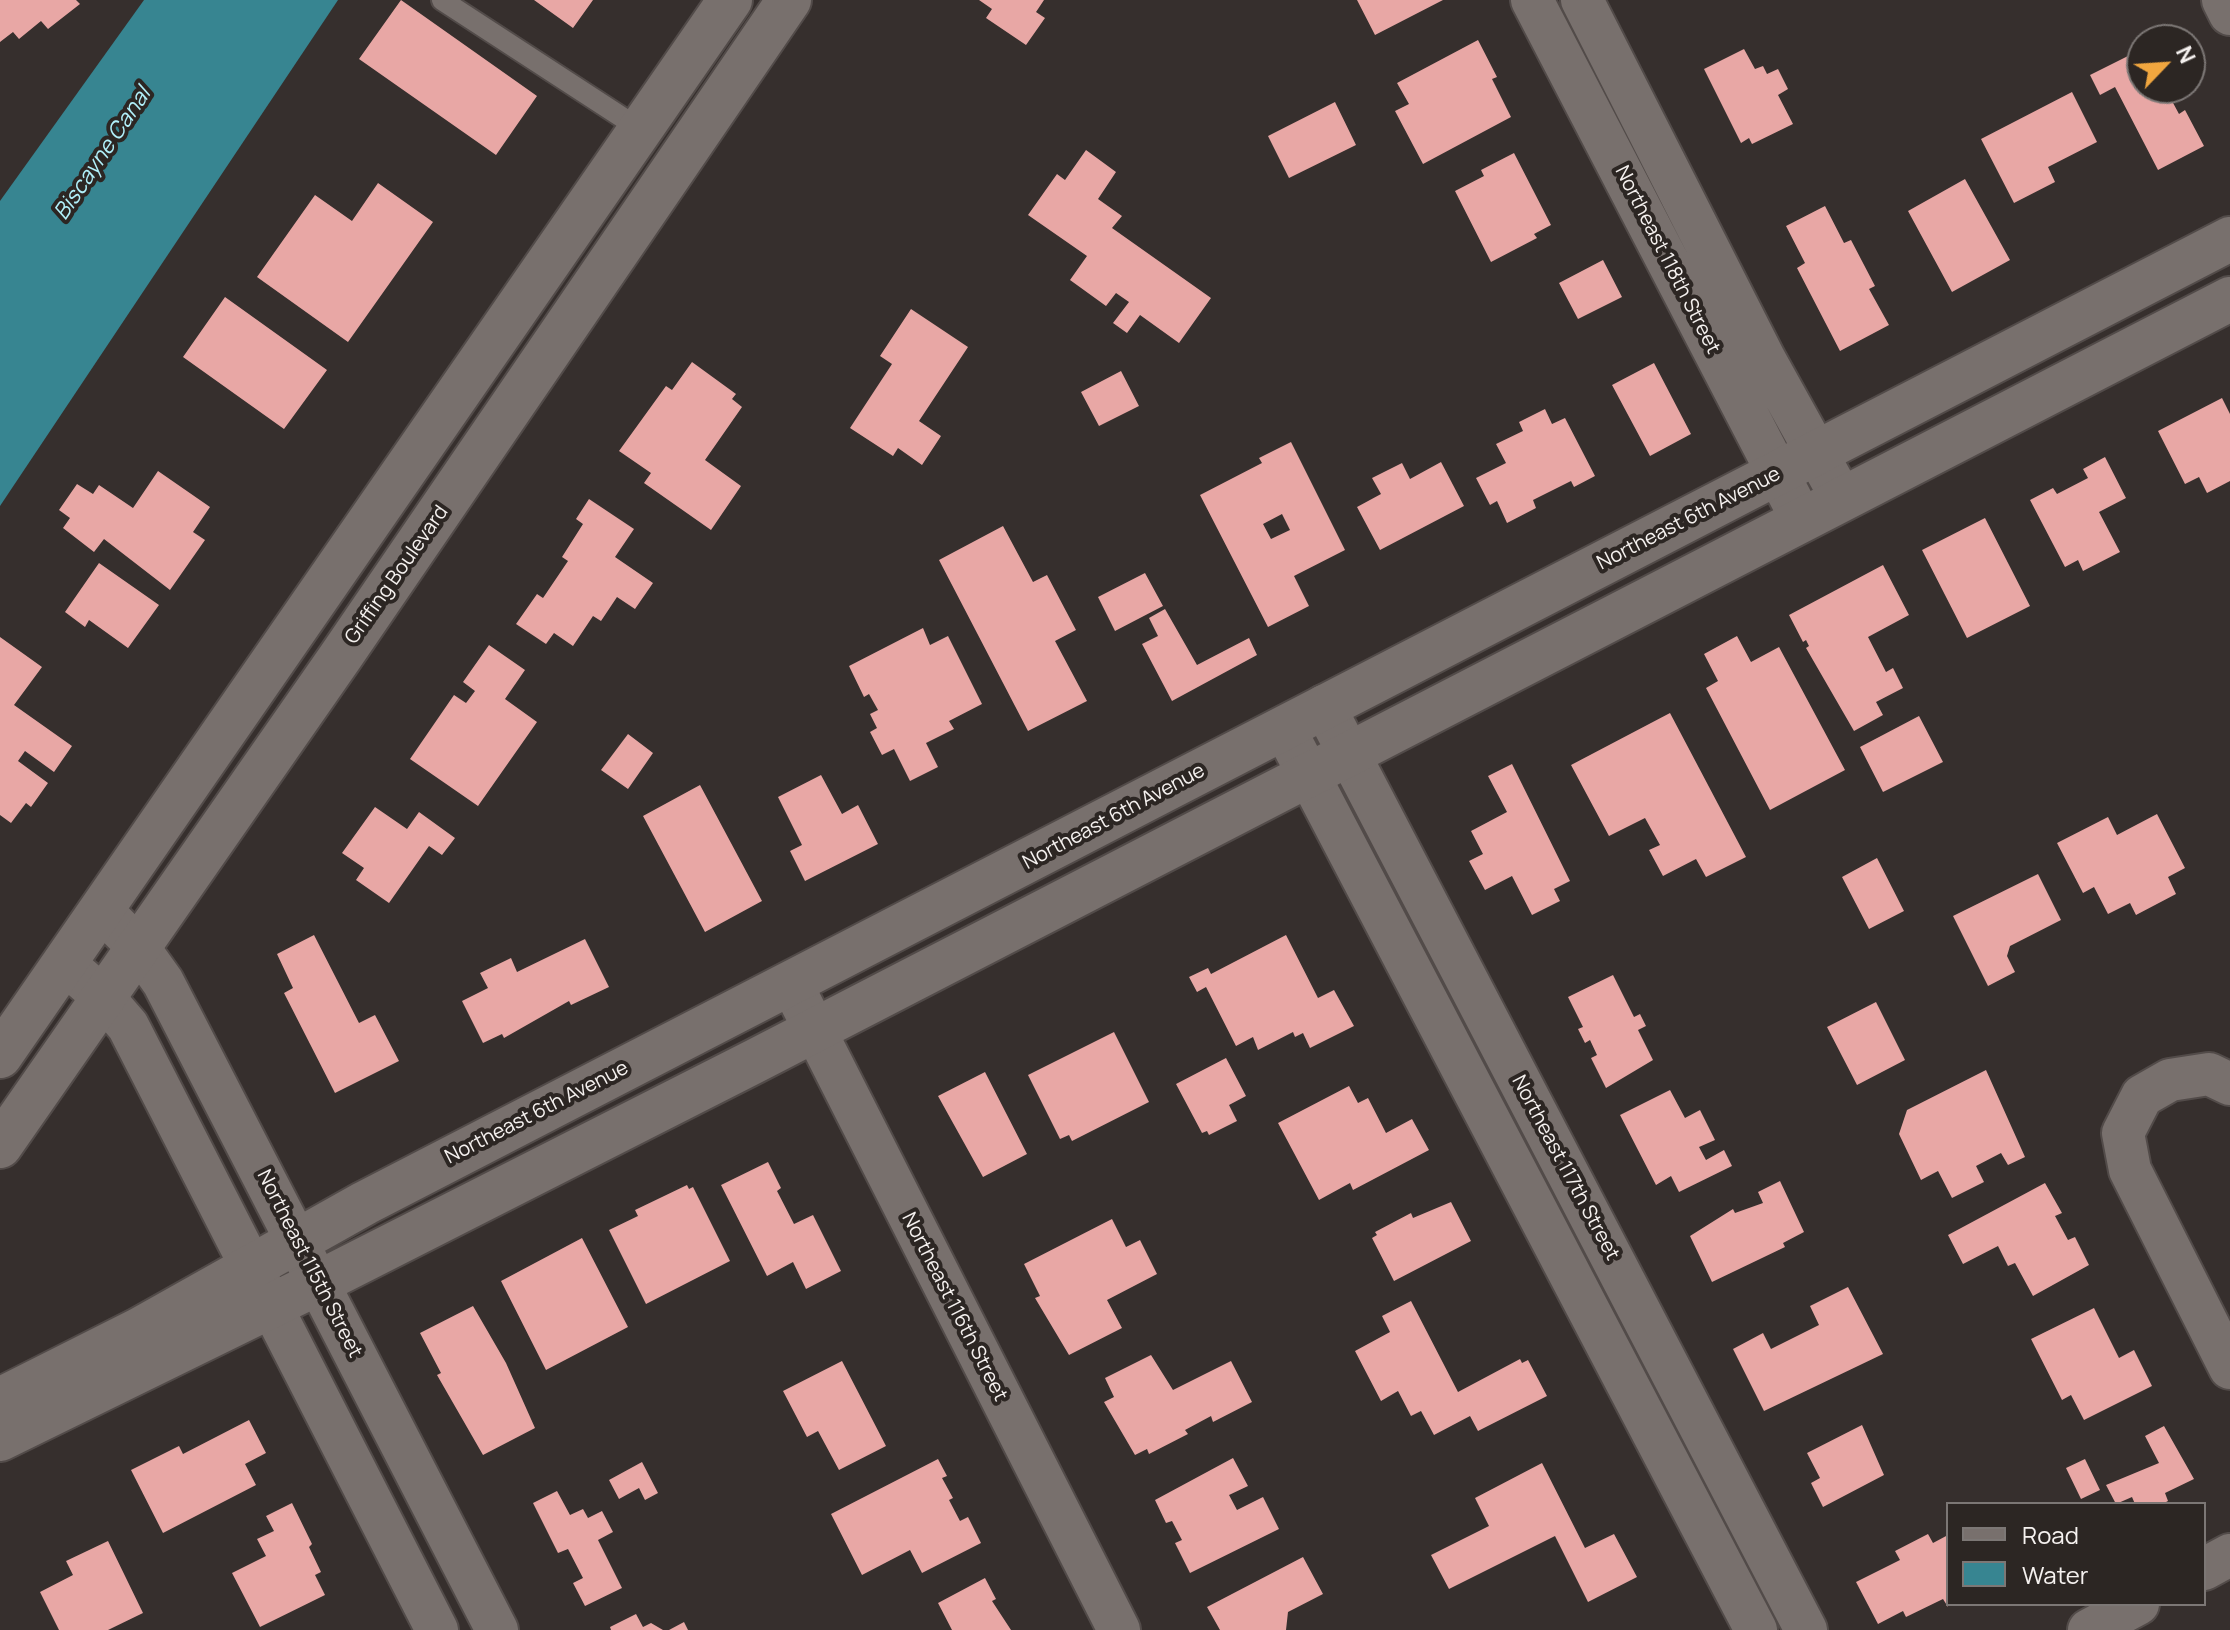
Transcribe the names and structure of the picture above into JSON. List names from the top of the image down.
{
  "streets": {
    "main road": ["Northeast 6th Avenue", "Griffing Boulevard"],
    "street": [
      "Northeast 118th Street",
      "Northeast 117th Street",
      "Northeast 115th Street",
      "Northeast 116th Street"
    ]
  },
  "crossings": [
    ["Northeast 118th Street", "Northeast 6th Avenue"],
    ["Northeast 6th Avenue", "Northeast 117th Street"],
    ["Northeast 6th Avenue", "Northeast 115th Street"],
    ["Northeast 6th Avenue", "Northeast 116th Street"],
    ["Griffing Boulevard", "Northeast 115th Street"]
  ],
  "water": ["Biscayne Canal"],
  "legend": ["Road", "Water"],
  "north": "top right"
}
